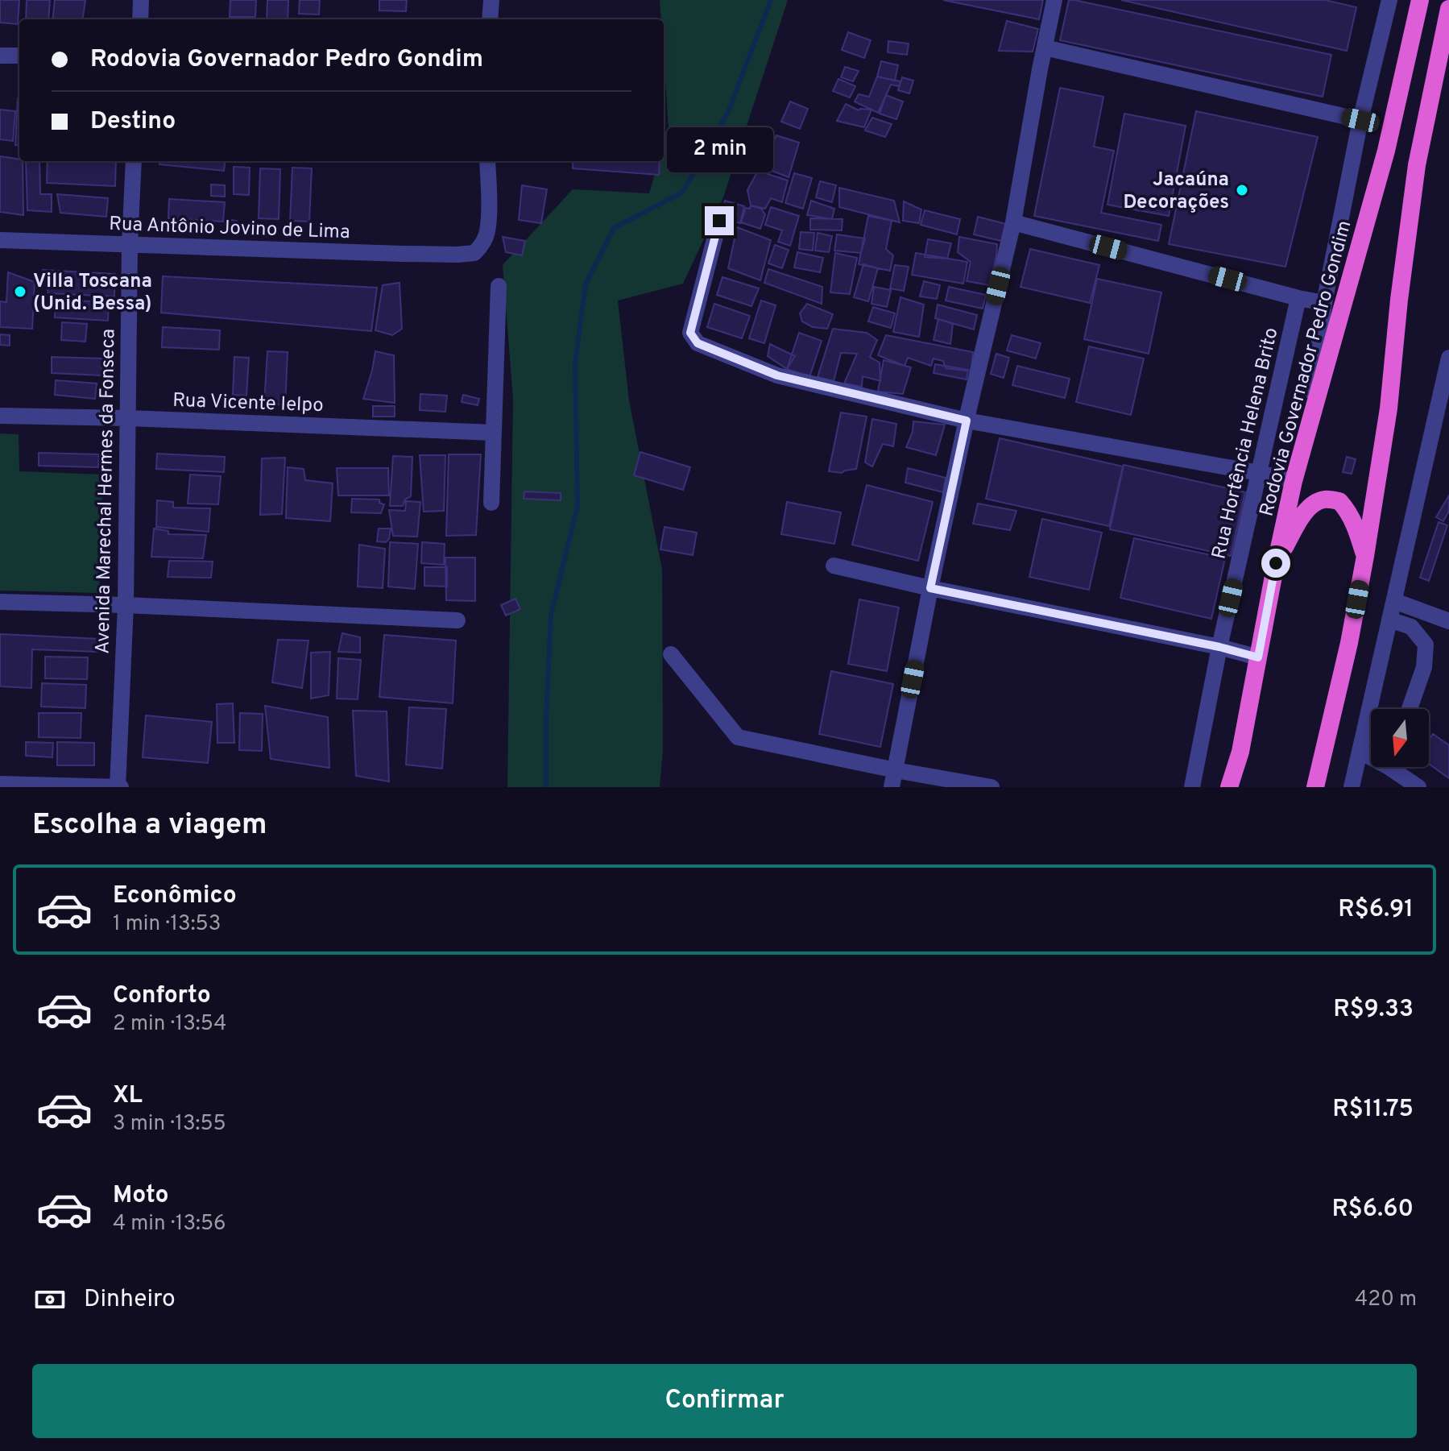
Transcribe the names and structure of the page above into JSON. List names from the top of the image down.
{
  "streets": {
    "highway": ["Rodovia Governador Pedro Gondim"],
    "street": [
      "Rua Antônio Jovino de Lima",
      "Rua Vicente Ielpo",
      "Rua Hortência Helena Brito",
      "Avenida Marechal Hermes da Fonseca"
    ]
  },
  "crossings": [
    ["Rua Antônio Jovino de Lima", "Avenida Marechal Hermes da Fonseca"],
    ["Rua Vicente Ielpo", "Avenida Marechal Hermes da Fonseca"]
  ],
  "places": ["Jacaúna Decorações", "Villa Toscana (Unid. Bessa)"],
  "north": "bottom",
  "page": {
    "banner": ["Rodovia Governador Pedro Gondim", "Destino"],
    "bubble": "2 min",
    "heading": "Escolha a viagem",
    "list": [
      {
        "name": "Econômico",
        "note": "1 min · 13:53",
        "value": "R$6.91"
      },
      {
        "name": "Conforto",
        "note": "2 min · 13:54",
        "value": "R$9.33"
      },
      {
        "name": "XL",
        "note": "3 min · 13:55",
        "value": "R$11.75"
      },
      {
        "name": "Moto",
        "note": "4 min · 13:56",
        "value": "R$6.60"
      }
    ],
    "pay": ["Dinheiro", "420 m"],
    "buttons": "Confirmar"
  }
}
